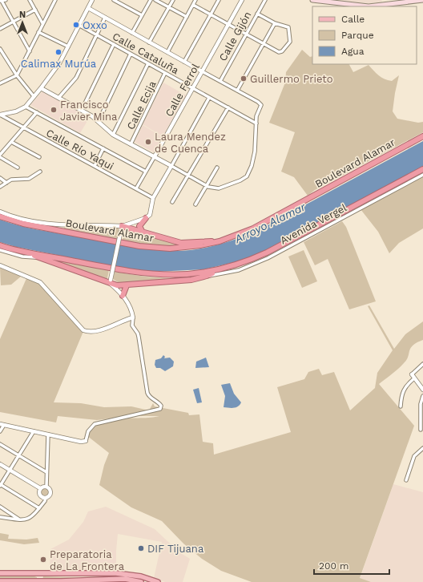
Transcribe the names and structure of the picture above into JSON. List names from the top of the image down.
{
  "streets": {
    "highway": ["Boulevard Alamar"],
    "street": [
      "Calle Gijón",
      "Calle Cataluña",
      "Calle Ferrol",
      "Calle Ecija",
      "Calle Río Yaqui",
      "Avenida Vergel"
    ]
  },
  "crossings": [
    ["Calle Cataluña", "Calle Ferrol"],
    ["Calle Cataluña", "Calle Ecija"],
    ["Calle Ferrol", "Calle Río Yaqui"]
  ],
  "water": ["Arroyo Alamar"],
  "places": [
    "Oxxo",
    "Calimax Murúa",
    "Guillermo Prieto",
    "Francisco Javier Mina",
    "Laura Mendez de Cuenca",
    "DIF Tijuana",
    "Preparatoria de La Frontera"
  ],
  "legend": ["Calle", "Parque", "Agua"],
  "scale_bar": "200 m",
  "north": "top"
}
